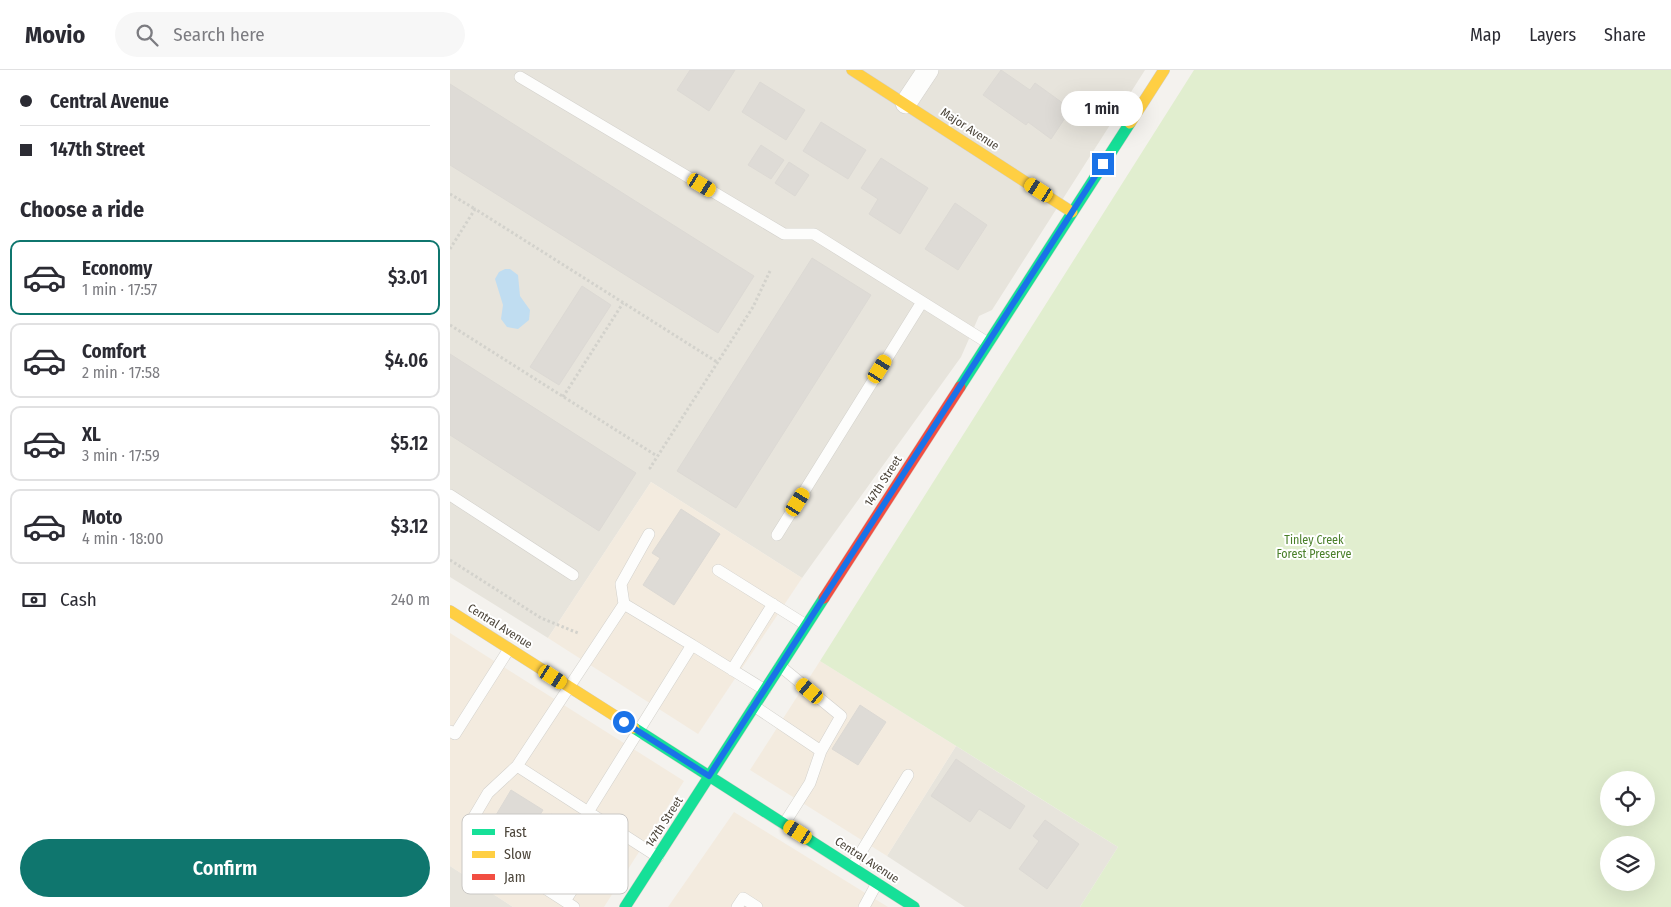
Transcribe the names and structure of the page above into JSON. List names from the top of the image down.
{
  "streets": {
    "main road": ["Major Avenue", "147th Street", "Central Avenue"]
  },
  "crossings": [
    ["Major Avenue", "147th Street"],
    ["147th Street", "Central Avenue"]
  ],
  "parks": ["Tinley Creek Forest Preserve"],
  "legend": ["Fast", "Slow", "Jam"],
  "page": {
    "header": "Movio",
    "search": "Search here",
    "nav": ["Map", "Layers", "Share"],
    "banner": ["Central Avenue", "147th Street"],
    "bubble": "1 min",
    "heading": "Choose a ride",
    "list": [
      {
        "name": "Economy",
        "note": "1 min · 17:57",
        "value": "$3.01"
      },
      {
        "name": "Comfort",
        "note": "2 min · 17:58",
        "value": "$4.06"
      },
      {
        "name": "XL",
        "note": "3 min · 17:59",
        "value": "$5.12"
      },
      {
        "name": "Moto",
        "note": "4 min · 18:00",
        "value": "$3.12"
      }
    ],
    "pay": ["Cash", "240 m"],
    "buttons": "Confirm"
  }
}
